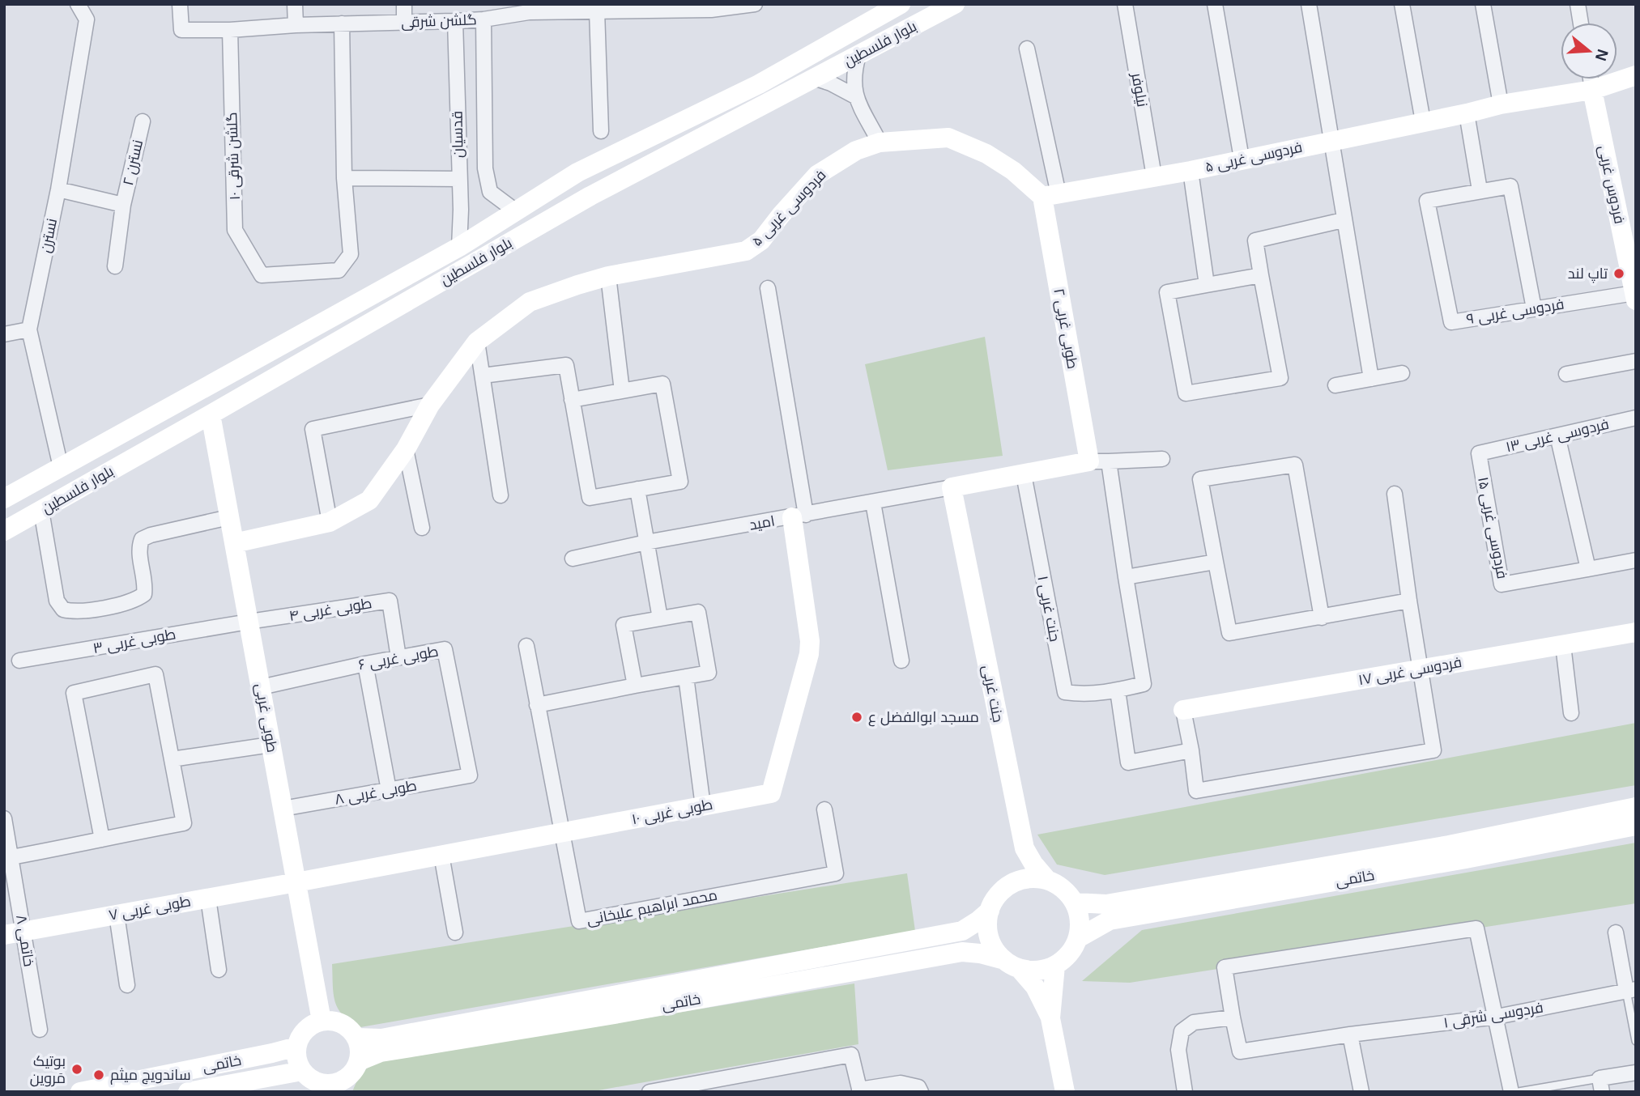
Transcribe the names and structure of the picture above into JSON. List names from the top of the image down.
{
  "streets": {
    "main road": [
      "بلوار فلسطین",
      "فردوسی غربی ۵",
      "فردوس غربی",
      "طوبی غربی ۲",
      "فردوسی غربی ۱۷",
      "جنت غربی",
      "طوبی غربی",
      "طوبی غربی ۱۰",
      "خاتمی",
      "طوبی غربی ۷"
    ],
    "street": [
      "گلشن شرقی",
      "نیلوفر",
      "قدسیان",
      "گلشن شرقی ۱۰",
      "نسترن ۲",
      "نسترن",
      "فردوسی غربی ۹",
      "فردوسی غربی ۱۳",
      "امید",
      "فردوسی غربی ۱۵",
      "جنت غربی ۱",
      "طوبی غربی ۴",
      "طوبی غربی ۳",
      "طوبی غربی ۶",
      "طوبی غربی ۸",
      "محمد ابراهیم علیخانی",
      "خاتمی ۸",
      "فردوسی شرقی ۱"
    ]
  },
  "crossings": [
    ["گلشن شرقی", "قدسیان"],
    ["گلشن شرقی", "گلشن شرقی ۱۰"],
    ["بلوار فلسطین", "قدسیان"],
    ["بلوار فلسطین", "نسترن"],
    ["بلوار فلسطین", "طوبی غربی"],
    ["نیلوفر", "فردوسی غربی ۵"],
    ["فردوسی غربی ۵", "فردوس غربی"],
    ["فردوسی غربی ۵", "طوبی غربی ۲"],
    ["فردوسی غربی ۵", "طوبی غربی"],
    ["نسترن ۲", "نسترن"],
    ["فردوس غربی", "فردوسی غربی ۹"],
    ["فردوسی غربی ۱۳", "فردوسی غربی ۱۵"],
    ["امید", "جنت غربی"],
    ["امید", "طوبی غربی ۱۰"],
    ["طوبی غربی ۴", "طوبی غربی ۳"],
    ["طوبی غربی ۴", "طوبی غربی ۶"],
    ["طوبی غربی ۴", "طوبی غربی"],
    ["طوبی غربی ۳", "طوبی غربی"],
    ["طوبی غربی ۶", "طوبی غربی"],
    ["طوبی غربی ۶", "طوبی غربی ۸"],
    ["جنت غربی", "خاتمی"],
    ["طوبی غربی", "طوبی غربی ۸"],
    ["طوبی غربی", "طوبی غربی ۱۰"],
    ["طوبی غربی", "خاتمی"],
    ["طوبی غربی", "طوبی غربی ۷"],
    ["طوبی غربی ۱۰", "محمد ابراهیم علیخانی"],
    ["طوبی غربی ۱۰", "طوبی غربی ۷"],
    ["طوبی غربی ۷", "خاتمی ۸"]
  ],
  "places": [
    "تاپ لند",
    "مسجد ابوالفضل ع",
    "بوتیک مَروین",
    "ساندویچ میثم"
  ],
  "north": "right"
}
